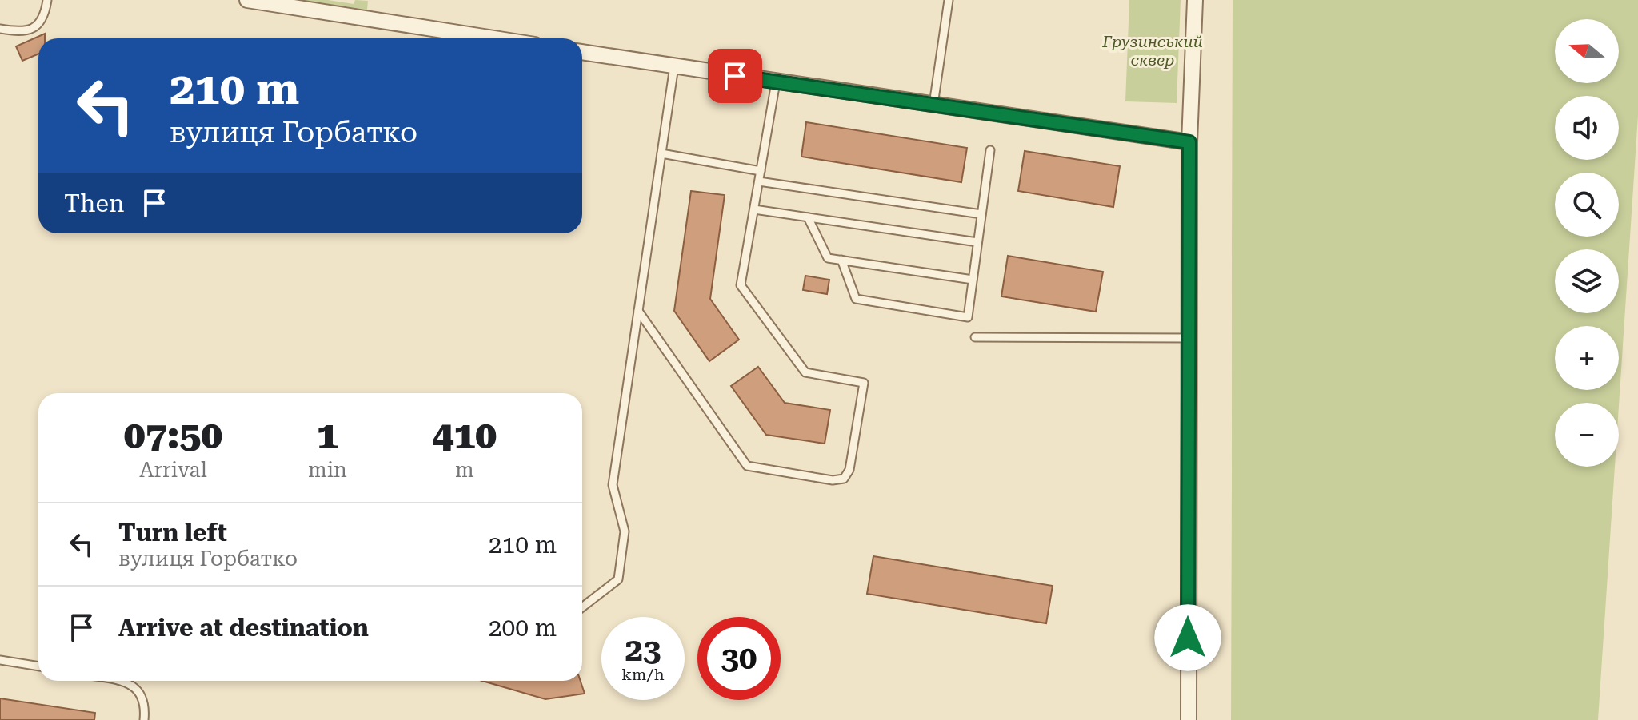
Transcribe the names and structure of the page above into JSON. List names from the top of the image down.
{
  "parks": ["Грузинський сквер"],
  "north": "left",
  "page": {
    "map_buttons": ["+", "−"],
    "turn": ["210 m", "вулиця Горбатко"],
    "then": "Then",
    "eta": [
      "07:50",
      "Arrival",
      "1",
      "min",
      "410",
      "m"
    ],
    "list": [
      {
        "name": "Turn left",
        "note": "вулиця Горбатко",
        "value": "210 m"
      },
      {
        "name": "Arrive at destination",
        "value": "200 m"
      }
    ],
    "speed": "23 km/h",
    "limit": "30"
  }
}
